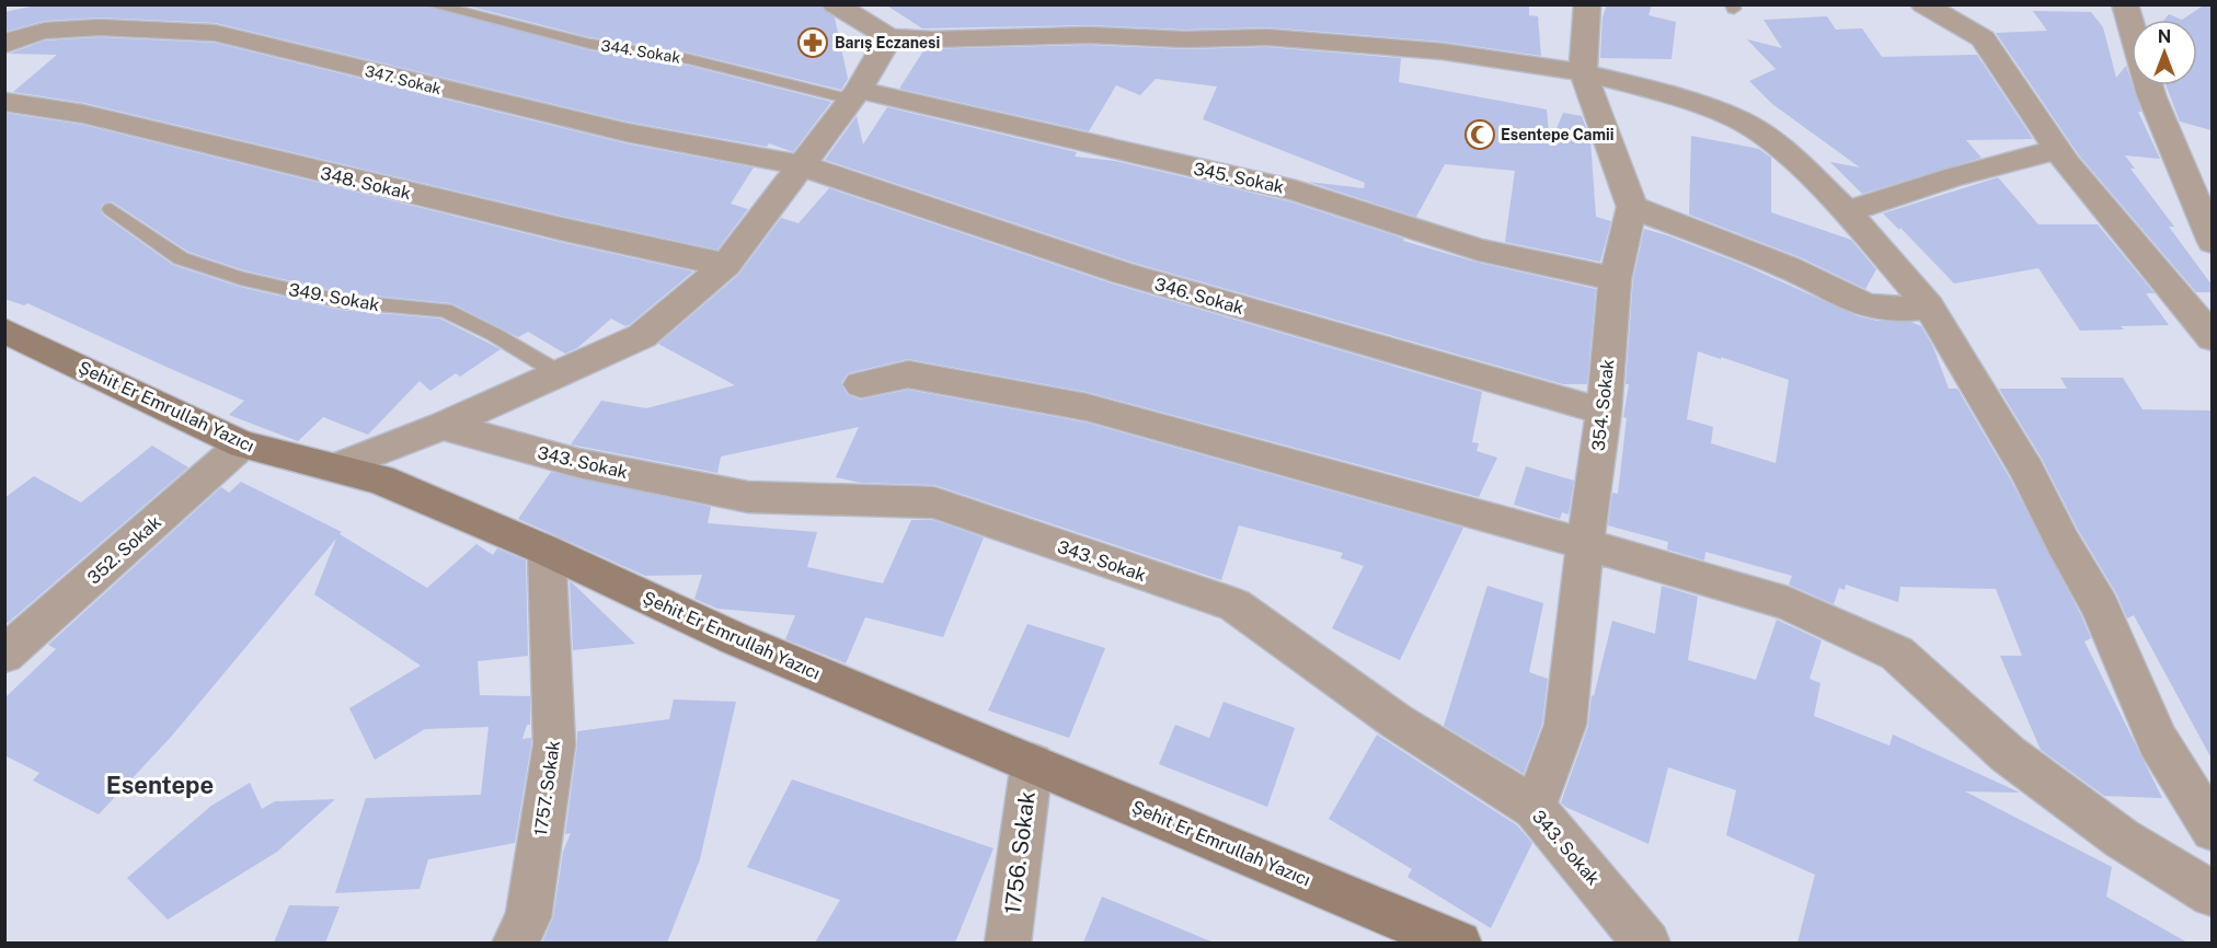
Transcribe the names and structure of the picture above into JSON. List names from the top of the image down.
{
  "streets": {
    "street": [
      "347. Sokak",
      "345. Sokak",
      "348. Sokak",
      "346. Sokak",
      "354. Sokak",
      "Şehit Er Emrullah Yazıcı",
      "343. Sokak",
      "352. Sokak",
      "1757. Sokak",
      "1756. Sokak"
    ],
    "lane": ["344. Sokak", "349. Sokak"]
  },
  "crossings": [
    ["344. Sokak", "345. Sokak"],
    ["347. Sokak", "346. Sokak"],
    ["345. Sokak", "354. Sokak"],
    ["346. Sokak", "354. Sokak"],
    ["354. Sokak", "343. Sokak"],
    ["Şehit Er Emrullah Yazıcı", "352. Sokak"],
    ["Şehit Er Emrullah Yazıcı", "1757. Sokak"],
    ["Şehit Er Emrullah Yazıcı", "1756. Sokak"]
  ],
  "districts": ["Esentepe"],
  "places": {
    "pharmacy": ["Barış Eczanesi"],
    "mosque": ["Esentepe Camii"]
  },
  "north": "top"
}
